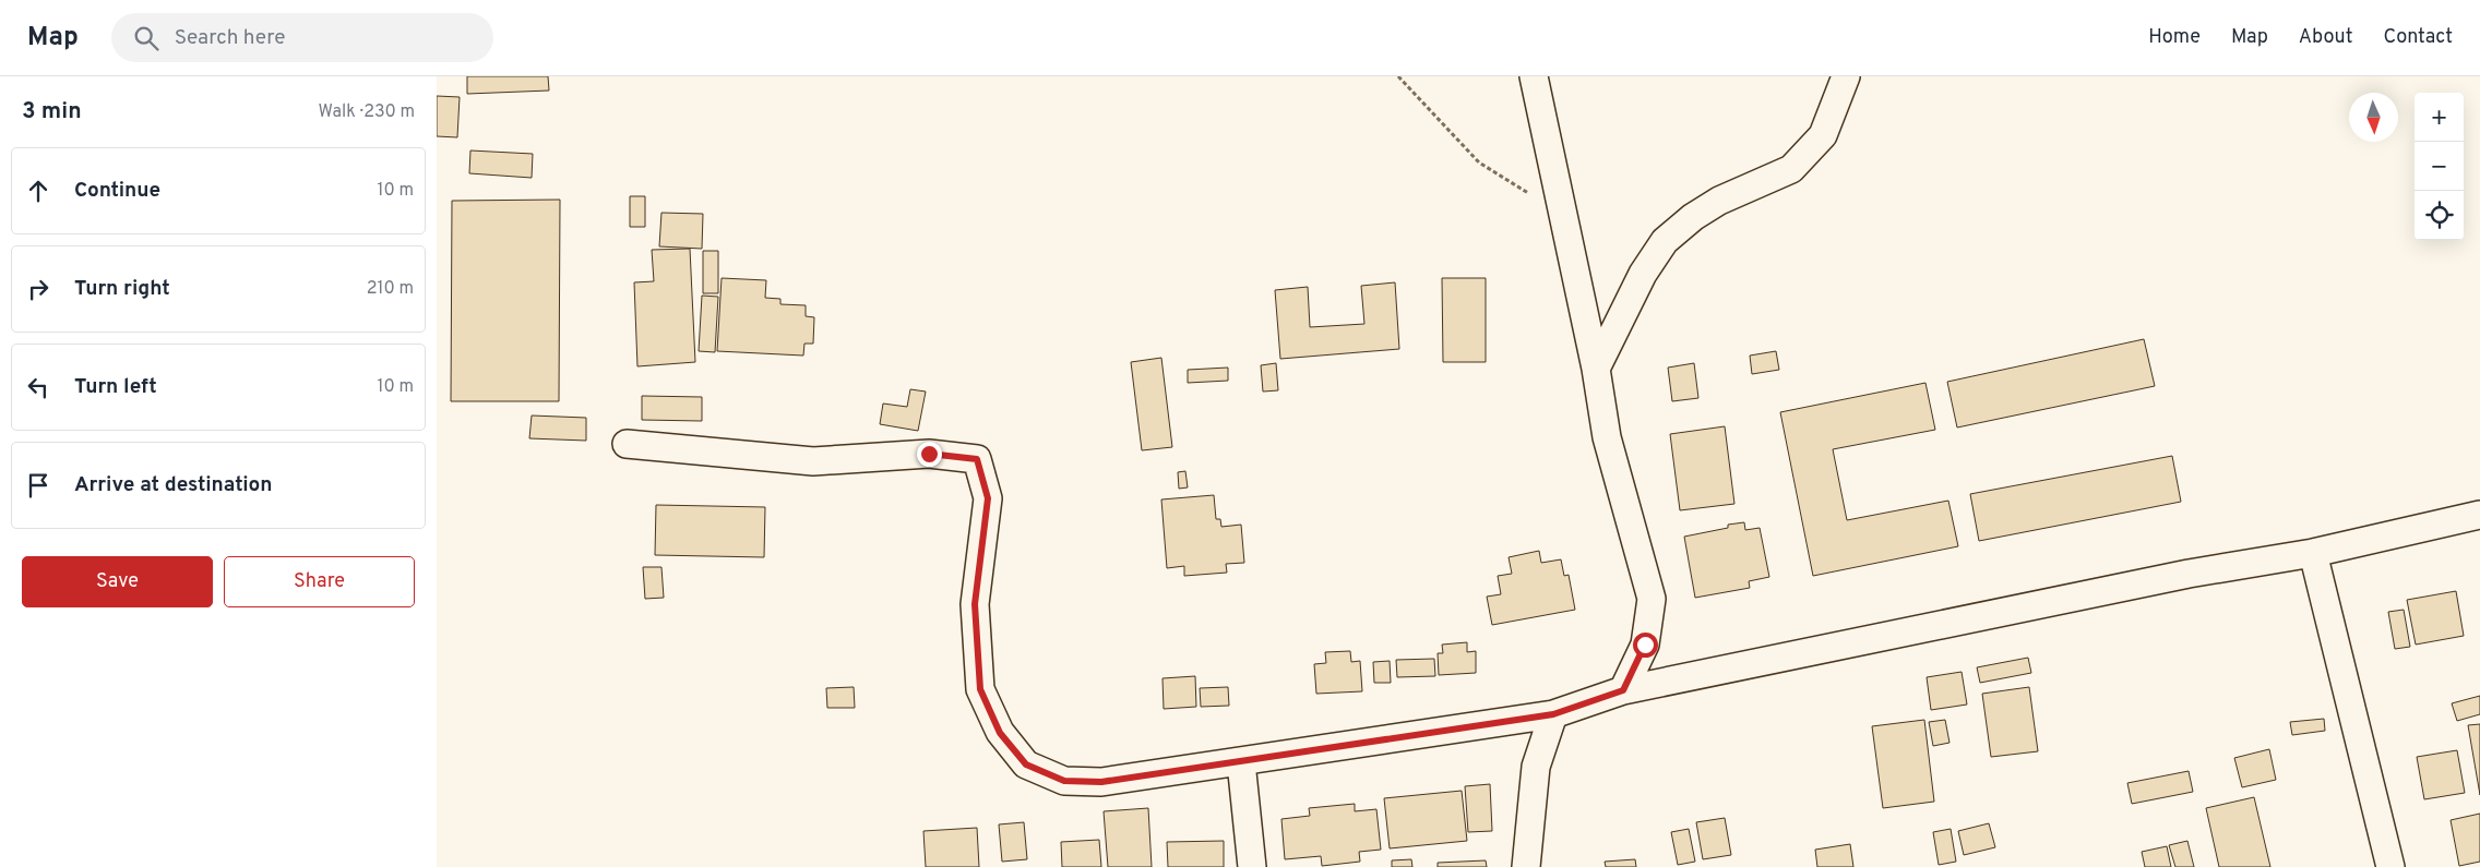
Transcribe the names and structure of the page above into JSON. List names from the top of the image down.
{
  "north": "bottom",
  "page": {
    "header": "Map",
    "search": "Search here",
    "nav": [
      "Home",
      "Map",
      "About",
      "Contact"
    ],
    "heading": ["3 min", "Walk · 230 m"],
    "map_buttons": ["+", "−"],
    "list": [
      ["Continue", "10 m"],
      ["Turn right", "210 m"],
      ["Turn left", "10 m"],
      "Arrive at destination"
    ],
    "buttons": ["Save", "Share"]
  }
}
